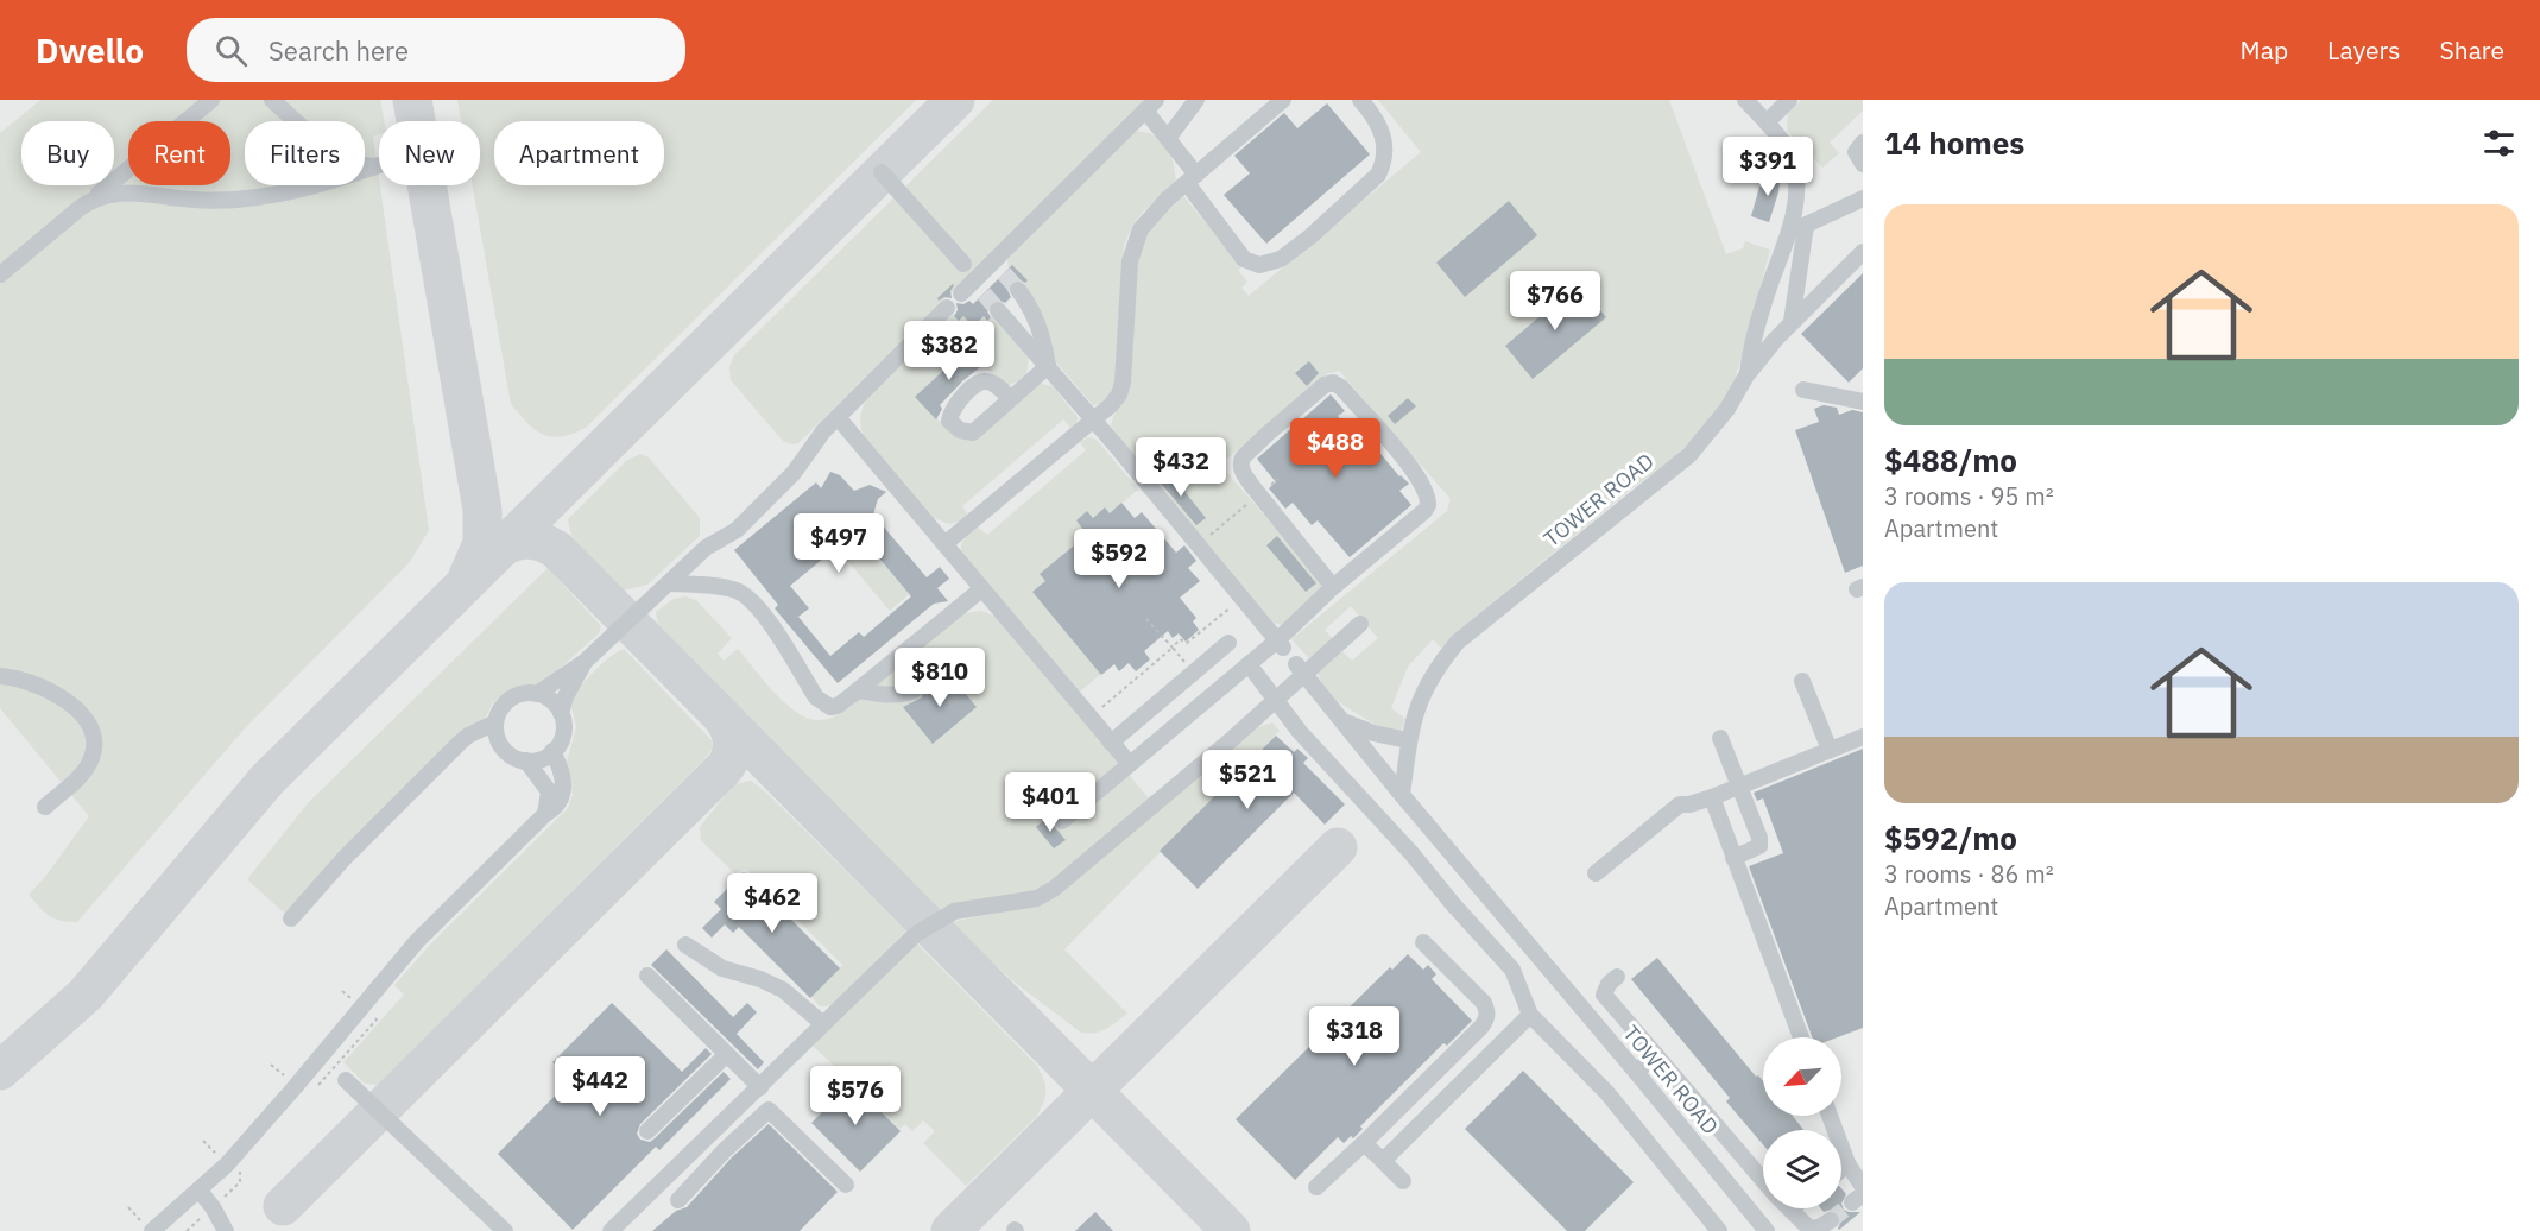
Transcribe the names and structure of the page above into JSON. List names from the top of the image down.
{
  "streets": {
    "street": ["TOWER ROAD"]
  },
  "north": "bottom left",
  "page": {
    "header": "Dwello",
    "search": "Search here",
    "nav": ["Map", "Layers", "Share"],
    "heading": "14 homes",
    "chip": [
      "Buy",
      "Rent",
      "Filters",
      "New",
      "Apartment"
    ],
    "price": [
      "$391",
      "$766",
      "$382",
      "$488",
      "$432",
      "$497",
      "$592",
      "$810",
      "$521",
      "$401",
      "$462",
      "$318",
      "$442",
      "$576"
    ],
    "list": [
      {
        "name": "$488/mo",
        "note": "3 rooms · 95 m² · Apartment"
      },
      {
        "name": "$592/mo",
        "note": "3 rooms · 86 m² · Apartment"
      }
    ]
  }
}
